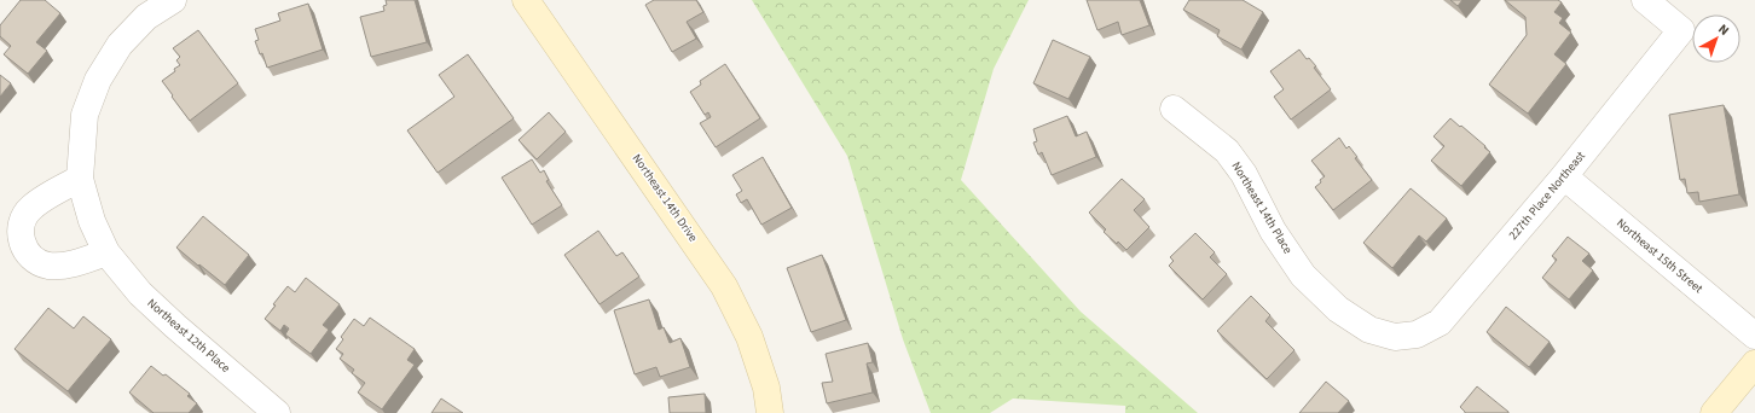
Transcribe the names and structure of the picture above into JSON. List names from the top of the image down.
{
  "streets": {
    "street": [
      "227th Place Northeast",
      "Northeast 14th Drive",
      "Northeast 14th Place",
      "Northeast 15th Street",
      "Northeast 12th Place"
    ]
  },
  "crossings": [
    ["227th Place Northeast", "Northeast 14th Place"],
    ["227th Place Northeast", "Northeast 15th Street"]
  ],
  "north": "top right"
}
